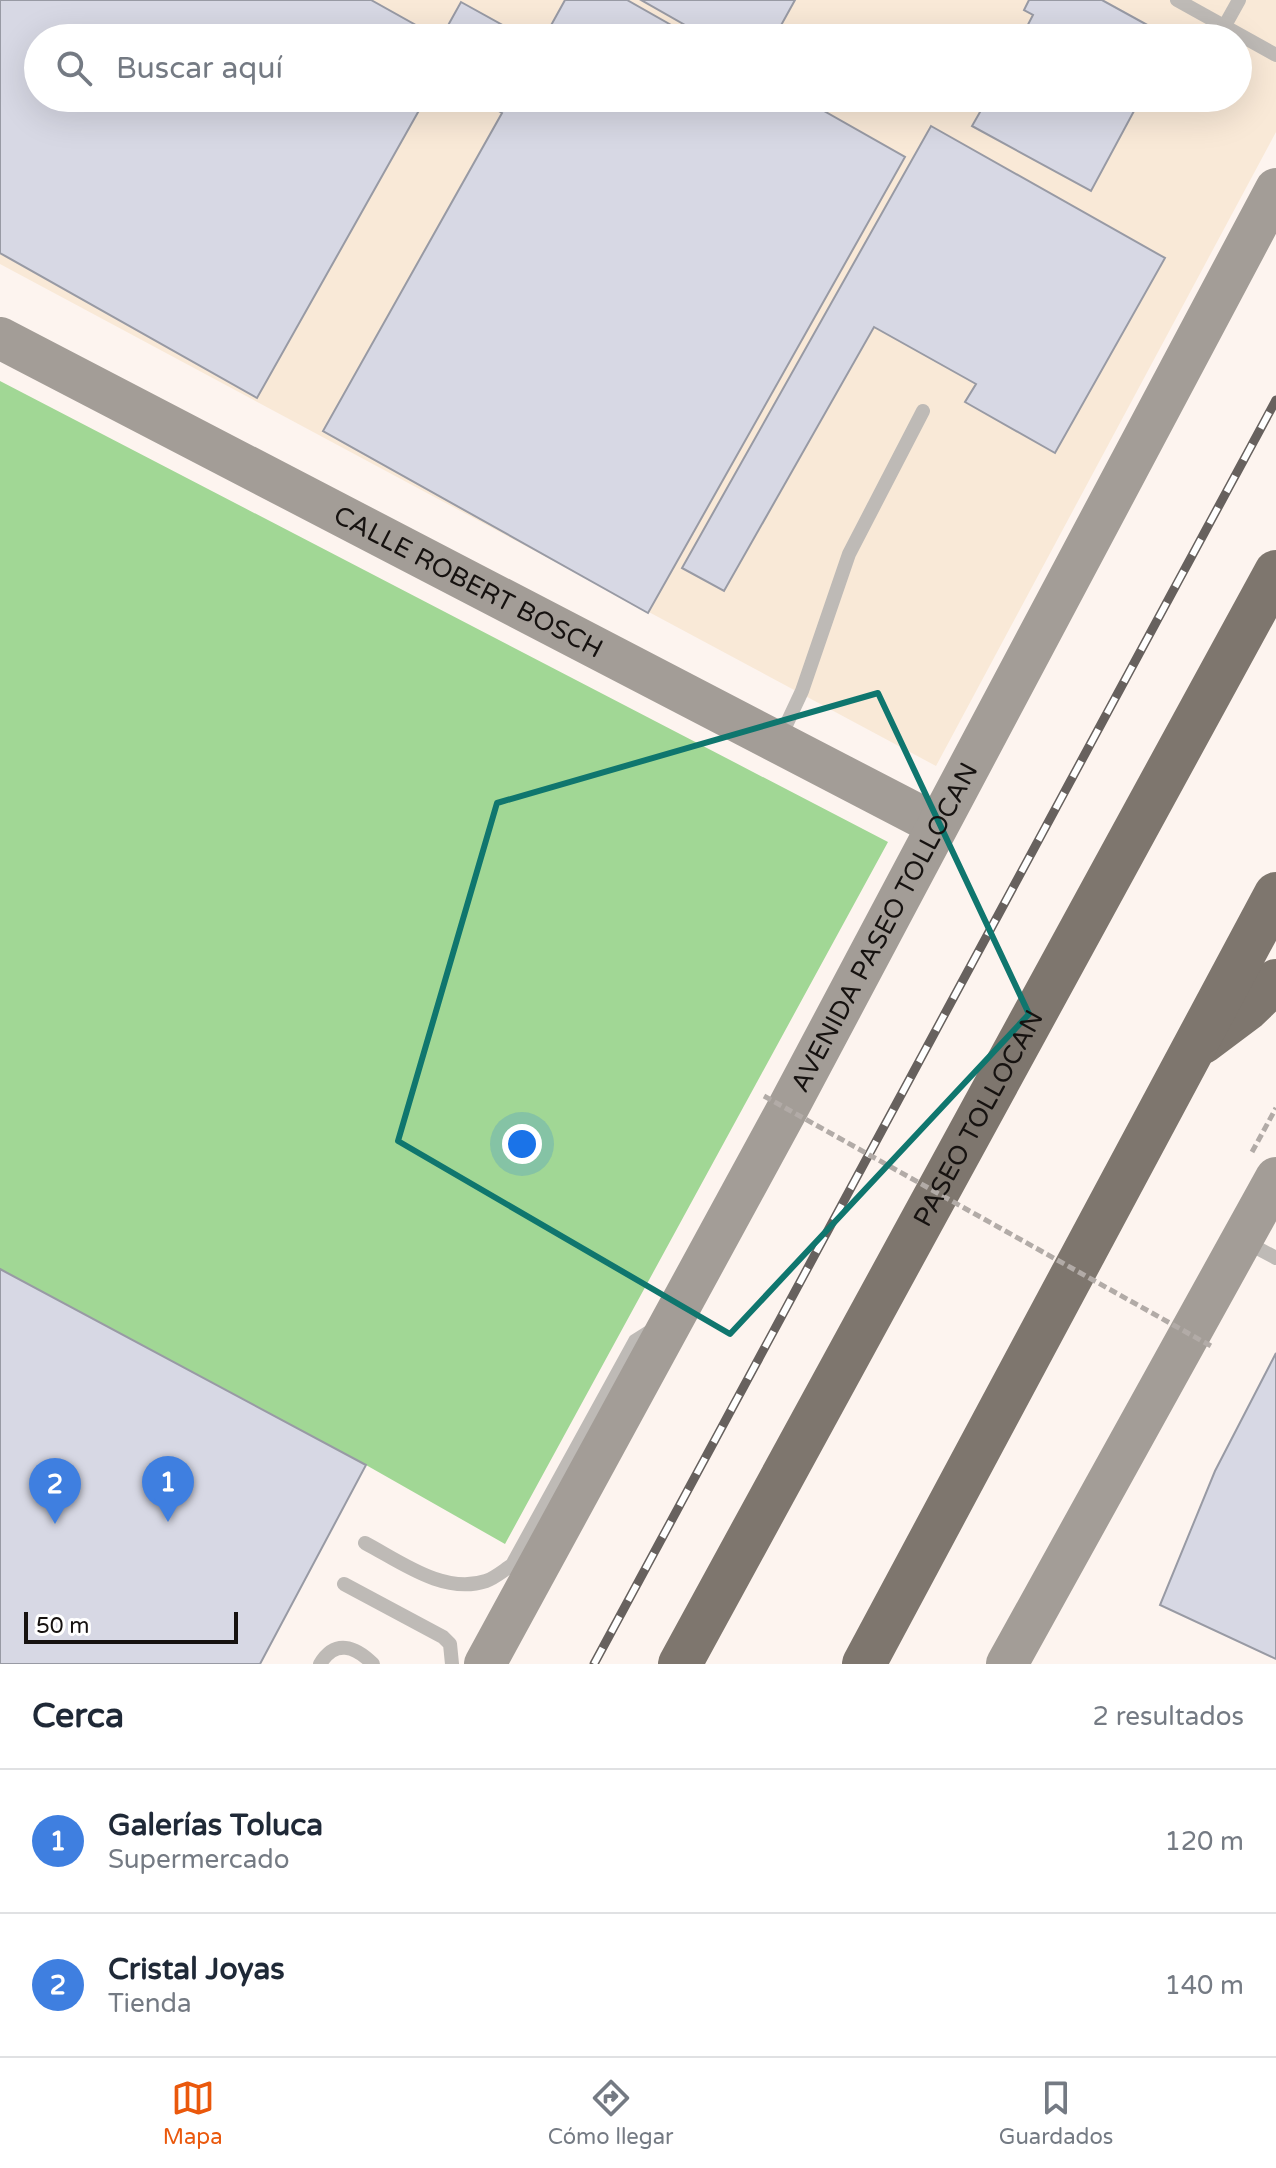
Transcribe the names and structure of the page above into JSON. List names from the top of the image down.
{
  "streets": {
    "highway": ["PASEO TOLLOCAN"],
    "main road": ["CALLE ROBERT BOSCH", "AVENIDA PASEO TOLLOCAN"]
  },
  "crossings": [
    ["CALLE ROBERT BOSCH", "AVENIDA PASEO TOLLOCAN"]
  ],
  "scale_bar": "50 m",
  "page": {
    "search": "Buscar aquí",
    "pins": ["1", "2"],
    "scale": "50 m",
    "heading": ["Cerca", "2 resultados"],
    "list": [
      {
        "mark": "1",
        "name": "Galerías Toluca",
        "note": "Supermercado",
        "value": "120 m"
      },
      {
        "mark": "2",
        "name": "Cristal Joyas",
        "note": "Tienda",
        "value": "140 m"
      }
    ],
    "nav": ["Mapa", "Cómo llegar", "Guardados"]
  }
}
